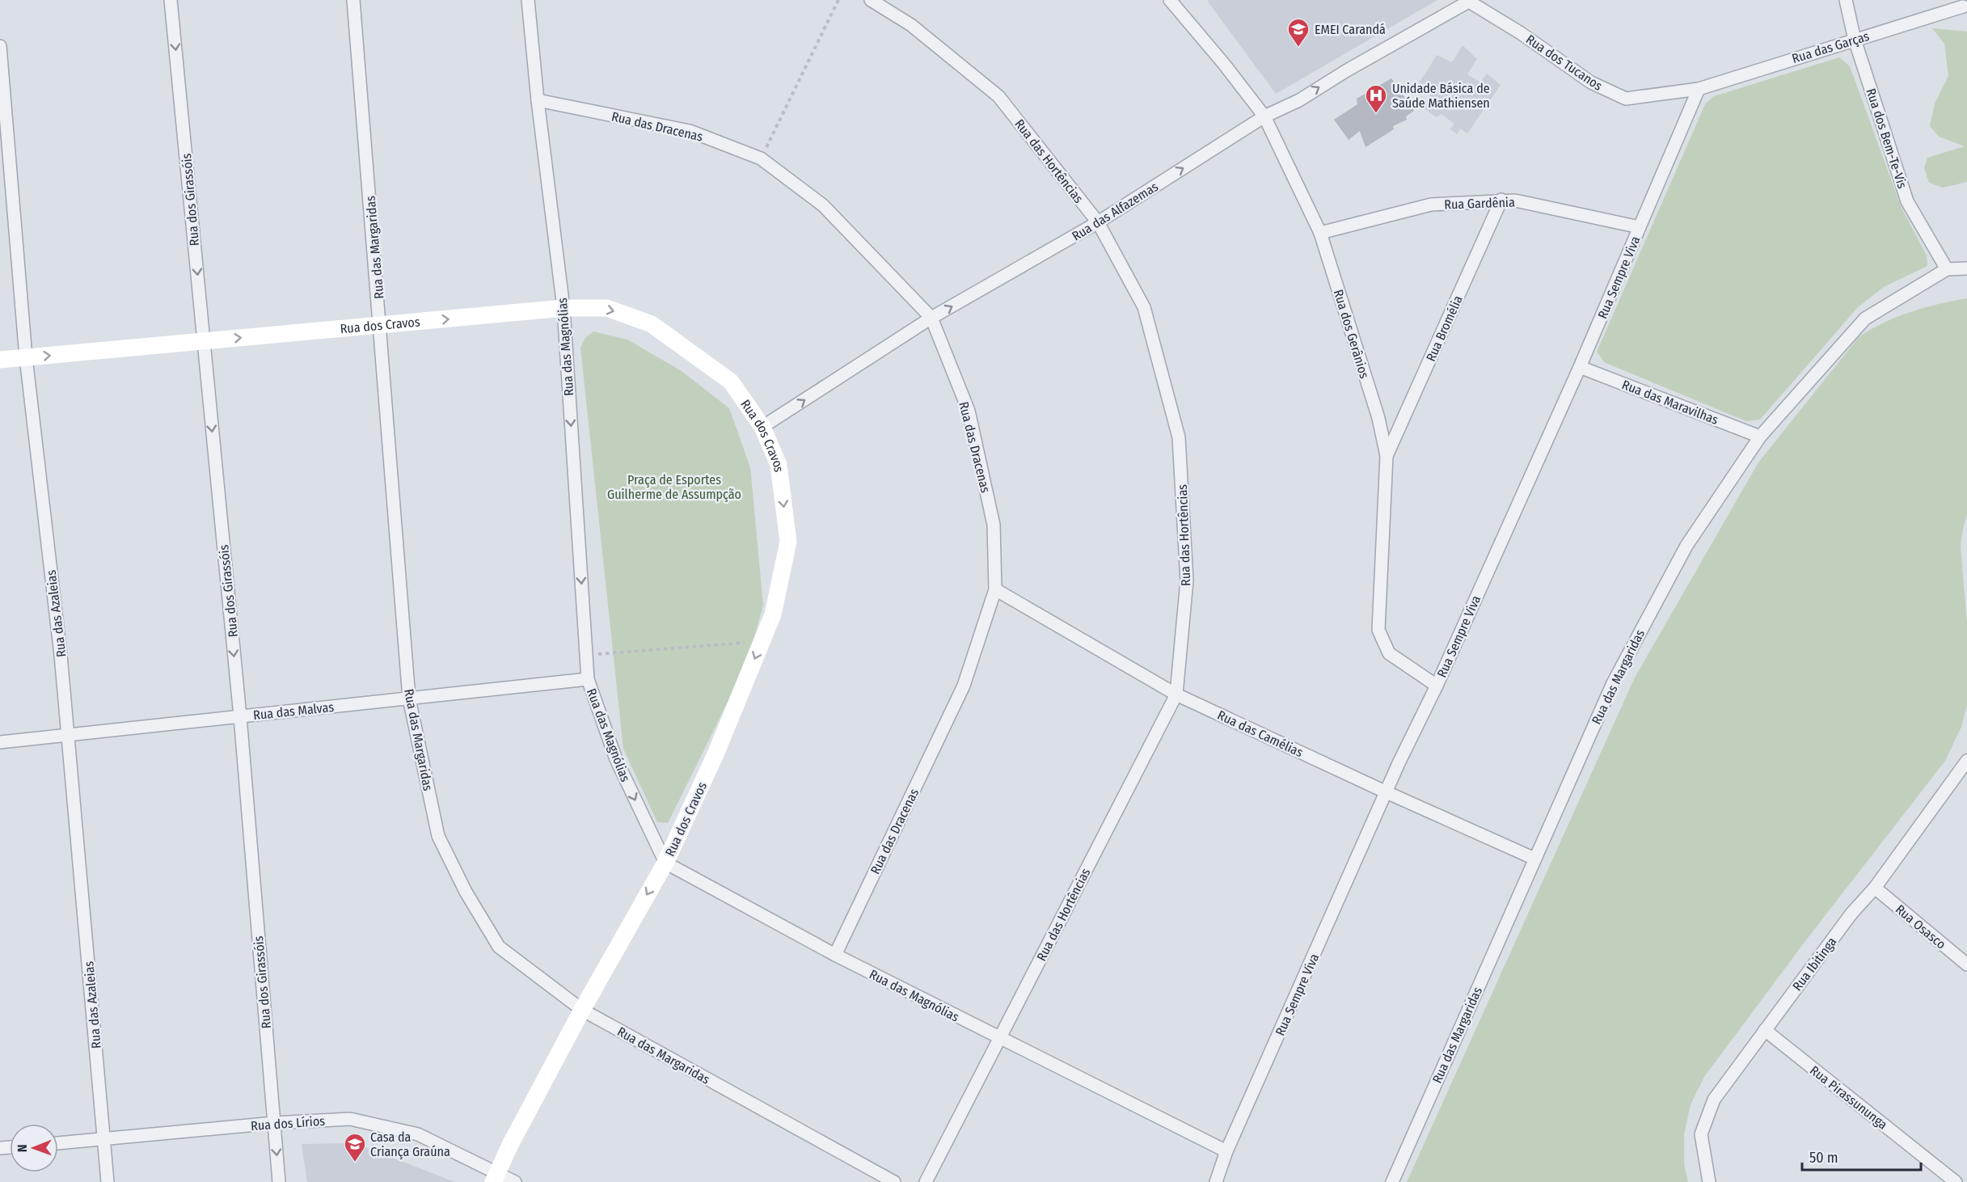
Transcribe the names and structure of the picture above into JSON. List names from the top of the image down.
{
  "streets": {
    "street": [
      "Rua das Garças",
      "Rua dos Tucanos",
      "Rua das Dracenas",
      "Rua dos Bem-Te-Vis",
      "Rua das Hortências",
      "Rua dos Girassóis",
      "Rua Gardênia",
      "Rua das Alfazemas",
      "Rua das Margaridas",
      "Rua Sempre Viva",
      "Rua dos Cravos",
      "Rua Bromélia",
      "Rua dos Gerânios",
      "Rua das Magnólias",
      "Rua das Maravilhas",
      "Rua das Azaleias",
      "Rua das Malvas",
      "Rua das Camélias",
      "Rua Osasco",
      "Rua Ibitinga",
      "Rua Pirassununga",
      "Rua dos Lírios"
    ]
  },
  "crossings": [
    ["Rua das Garças", "Rua dos Tucanos"],
    ["Rua das Garças", "Rua dos Bem-Te-Vis"],
    ["Rua das Garças", "Rua Sempre Viva"],
    ["Rua dos Tucanos", "Rua das Alfazemas"],
    ["Rua dos Tucanos", "Rua Sempre Viva"],
    ["Rua das Dracenas", "Rua das Alfazemas"],
    ["Rua das Dracenas", "Rua das Magnólias"],
    ["Rua das Dracenas", "Rua das Camélias"],
    ["Rua dos Bem-Te-Vis", "Rua das Margaridas"],
    ["Rua das Hortências", "Rua das Alfazemas"],
    ["Rua das Hortências", "Rua das Magnólias"],
    ["Rua das Hortências", "Rua das Camélias"],
    ["Rua dos Girassóis", "Rua dos Cravos"],
    ["Rua dos Girassóis", "Rua das Malvas"],
    ["Rua dos Girassóis", "Rua dos Lírios"],
    ["Rua Gardênia", "Rua Sempre Viva"],
    ["Rua Gardênia", "Rua Bromélia"],
    ["Rua Gardênia", "Rua dos Gerânios"],
    ["Rua das Alfazemas", "Rua dos Cravos"],
    ["Rua das Alfazemas", "Rua dos Gerânios"],
    ["Rua das Margaridas", "Rua dos Cravos"],
    ["Rua das Margaridas", "Rua das Maravilhas"],
    ["Rua das Margaridas", "Rua das Malvas"],
    ["Rua das Margaridas", "Rua das Camélias"],
    ["Rua Sempre Viva", "Rua dos Gerânios"],
    ["Rua Sempre Viva", "Rua das Magnólias"],
    ["Rua Sempre Viva", "Rua das Maravilhas"],
    ["Rua Sempre Viva", "Rua das Camélias"],
    ["Rua dos Cravos", "Rua das Magnólias"],
    ["Rua dos Cravos", "Rua das Azaleias"],
    ["Rua dos Cravos", "Rua dos Lírios"],
    ["Rua Bromélia", "Rua dos Gerânios"],
    ["Rua das Magnólias", "Rua das Malvas"],
    ["Rua das Azaleias", "Rua das Malvas"],
    ["Rua das Azaleias", "Rua dos Lírios"],
    ["Rua Osasco", "Rua Ibitinga"],
    ["Rua Ibitinga", "Rua Pirassununga"]
  ],
  "one_way": ["Rua dos Girassóis", "Rua das Alfazemas", "Rua das Magnólias"],
  "parks": ["Praça de Esportes Guilherme de Assumpção"],
  "places": {
    "school or university": ["EMEI Carandá", "Casa da Criança Graúna"],
    "hospital": ["Unidade Básica de Saúde Mathiensen"]
  },
  "scale_bar": "50 m",
  "north": "left"
}
